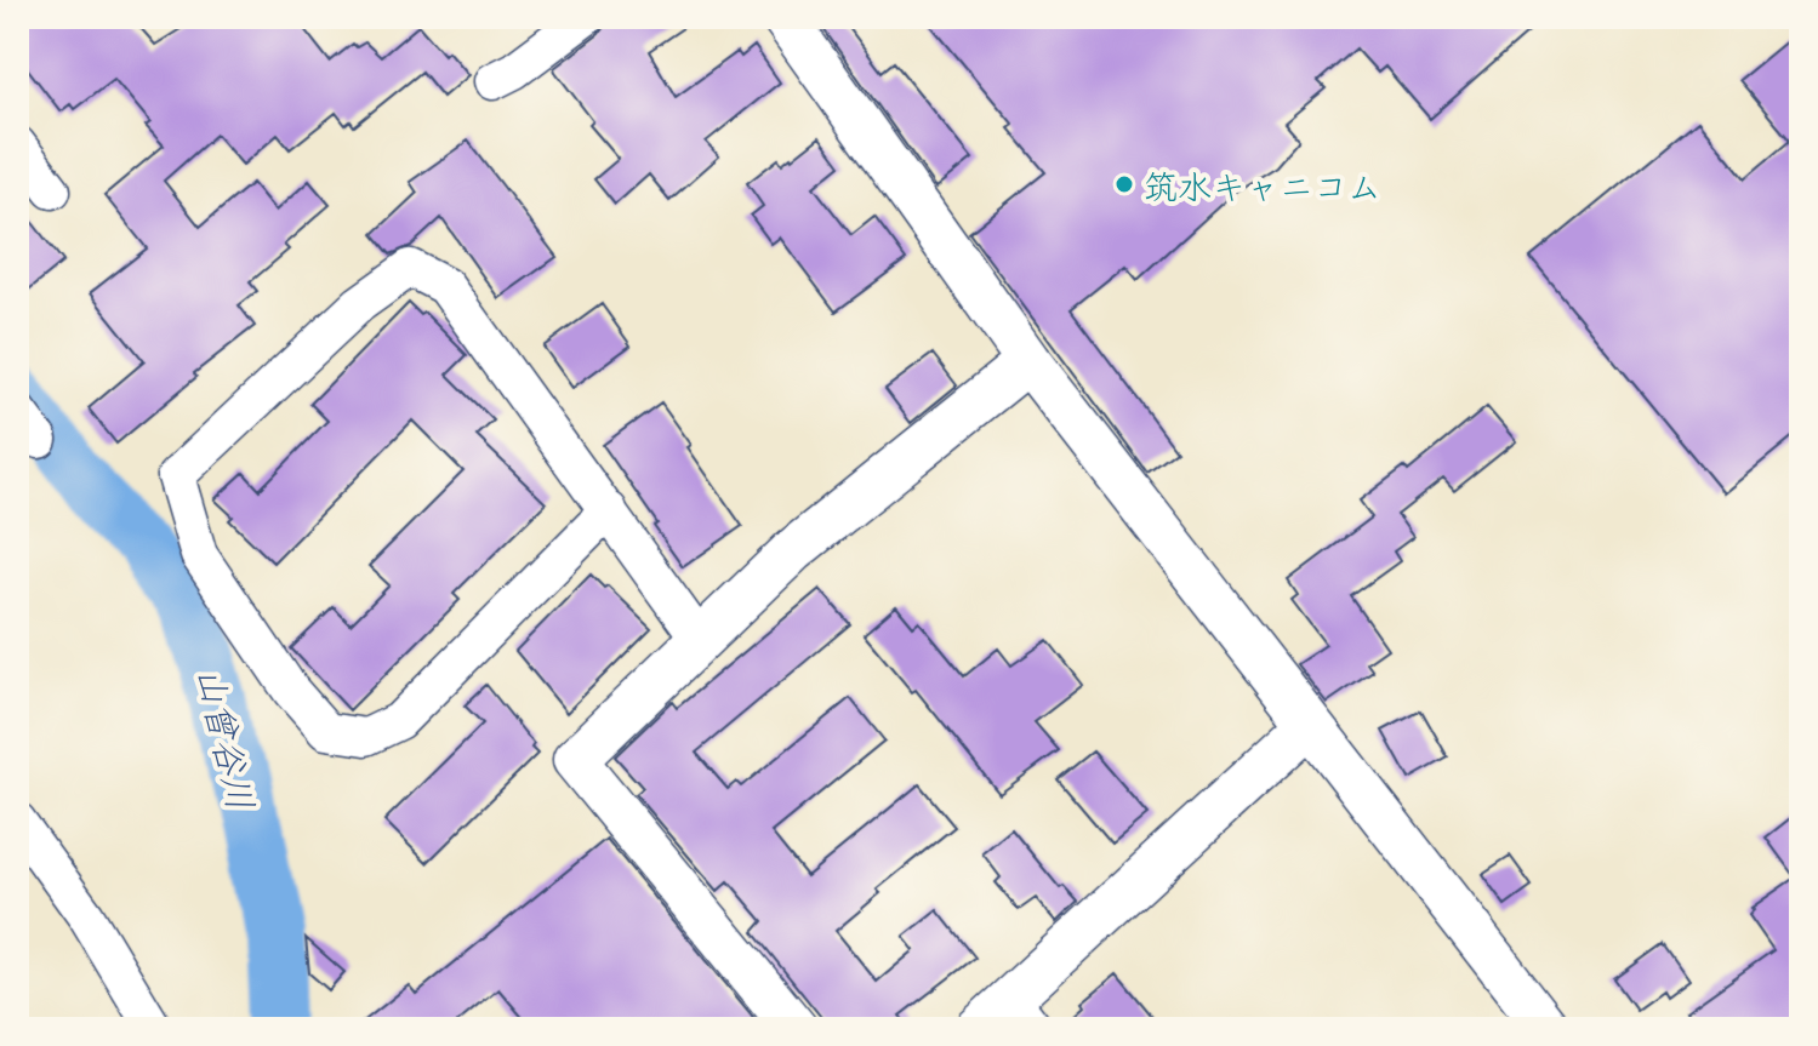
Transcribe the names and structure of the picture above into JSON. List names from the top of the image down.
{
  "water": ["山曾谷川"],
  "places": ["筑水キャニコム"]
}
